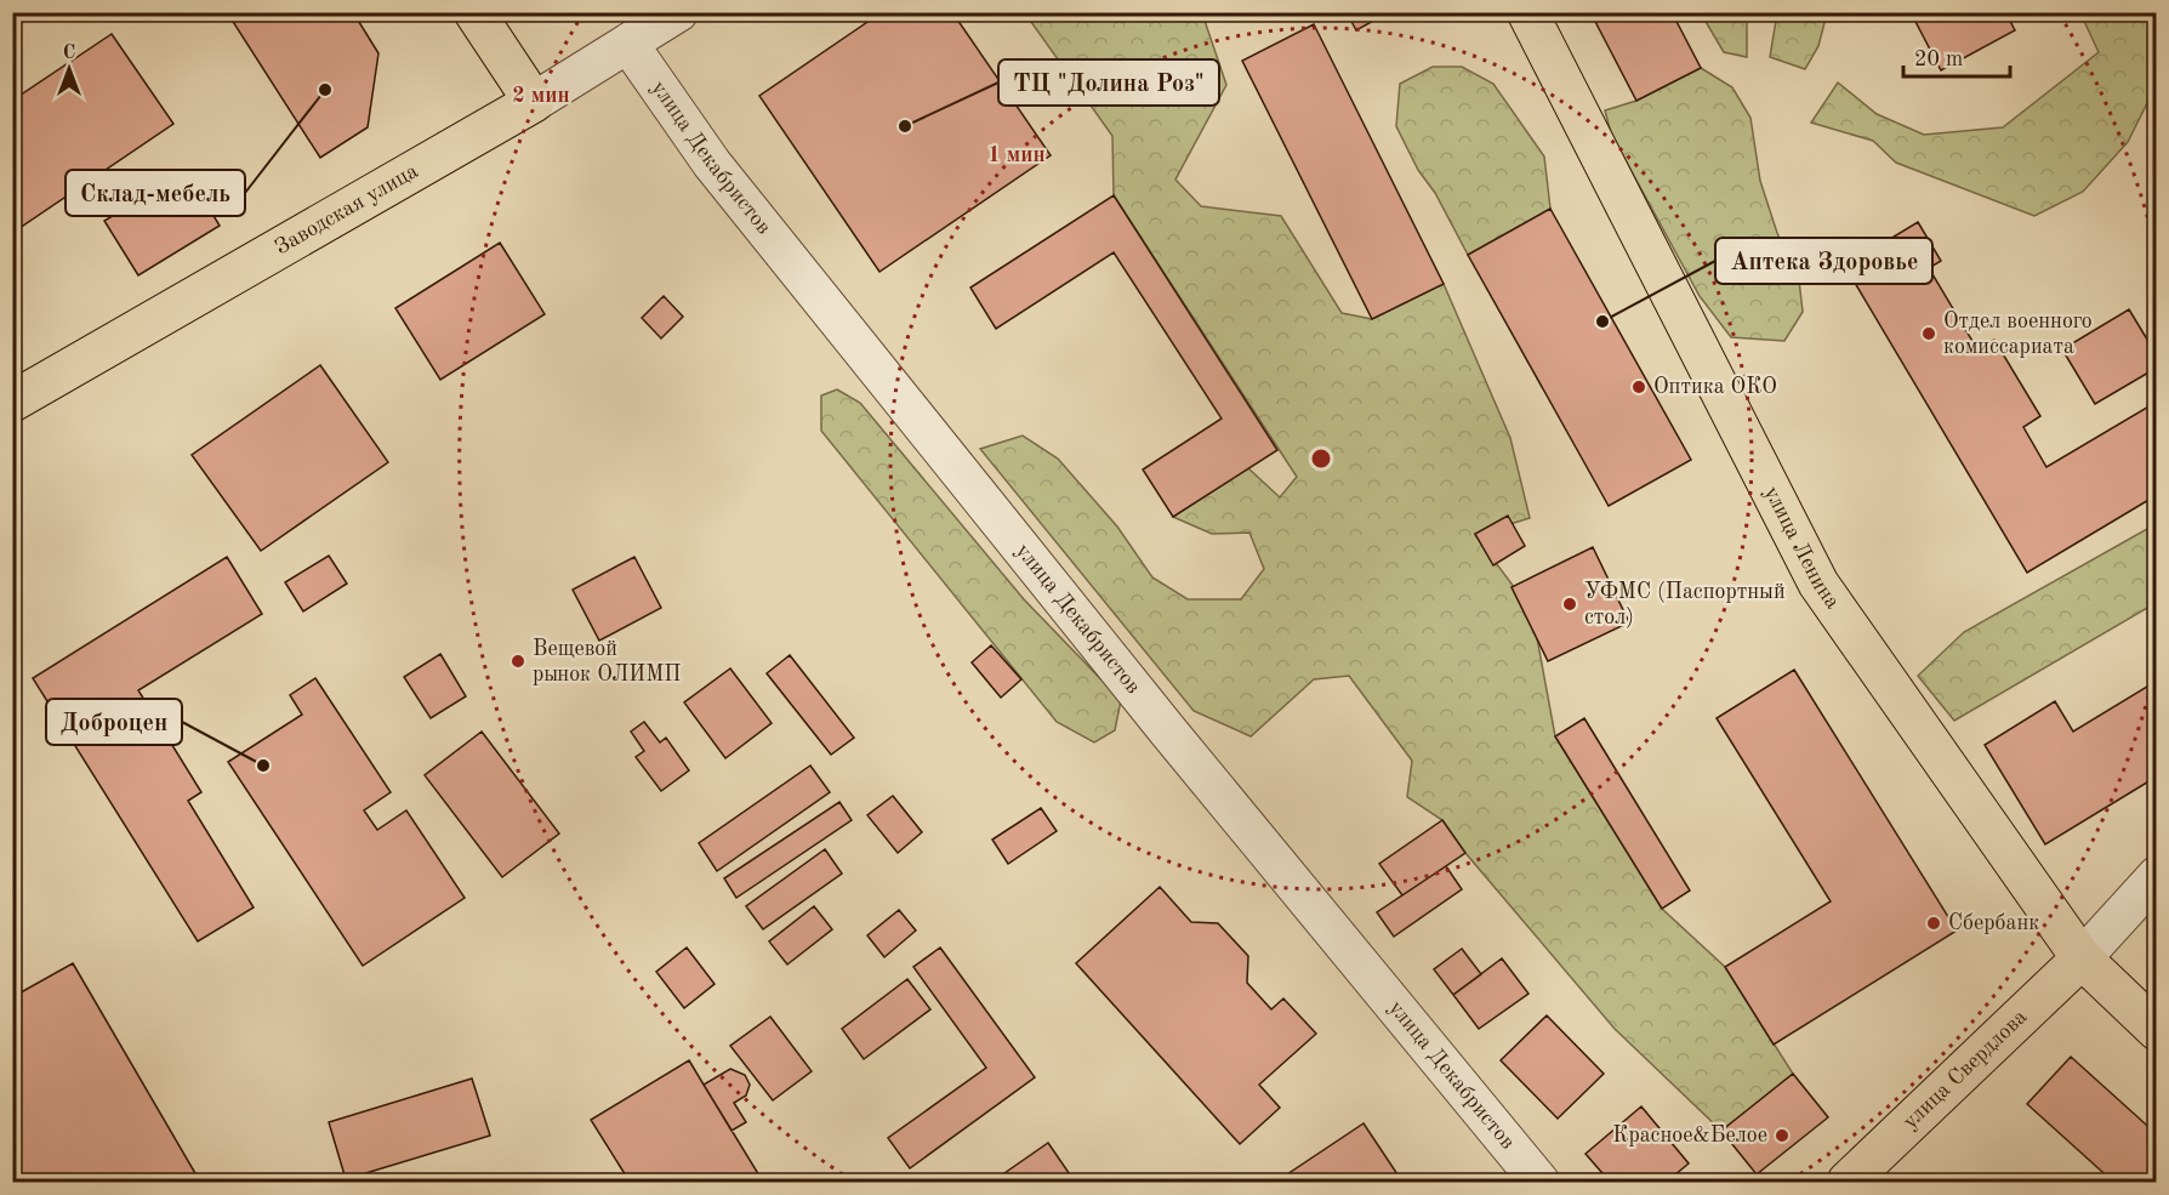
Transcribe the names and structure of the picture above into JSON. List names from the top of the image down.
{
  "streets": {
    "main road": ["Заводская улица", "улица Ленина", "улица Свердлова"],
    "street": ["улица Декабристов"]
  },
  "crossings": [
    ["улица Декабристов", "Заводская улица"],
    ["улица Ленина", "улица Свердлова"]
  ],
  "places": [
    "Склад-мебель",
    "ТЦ \"Долина Роз\"",
    "Аптека Здоровье",
    "Отдел военного комиссариата",
    "Оптика ОКО",
    "УФМС (Паспортный стол)",
    "Вещевой рынок ОЛИМП",
    "Доброцен",
    "Сбербанк",
    "Красное&Белое"
  ],
  "scale_bar": "20 m",
  "north": "top",
  "rings": ["2 мин", "1 мин"]
}
